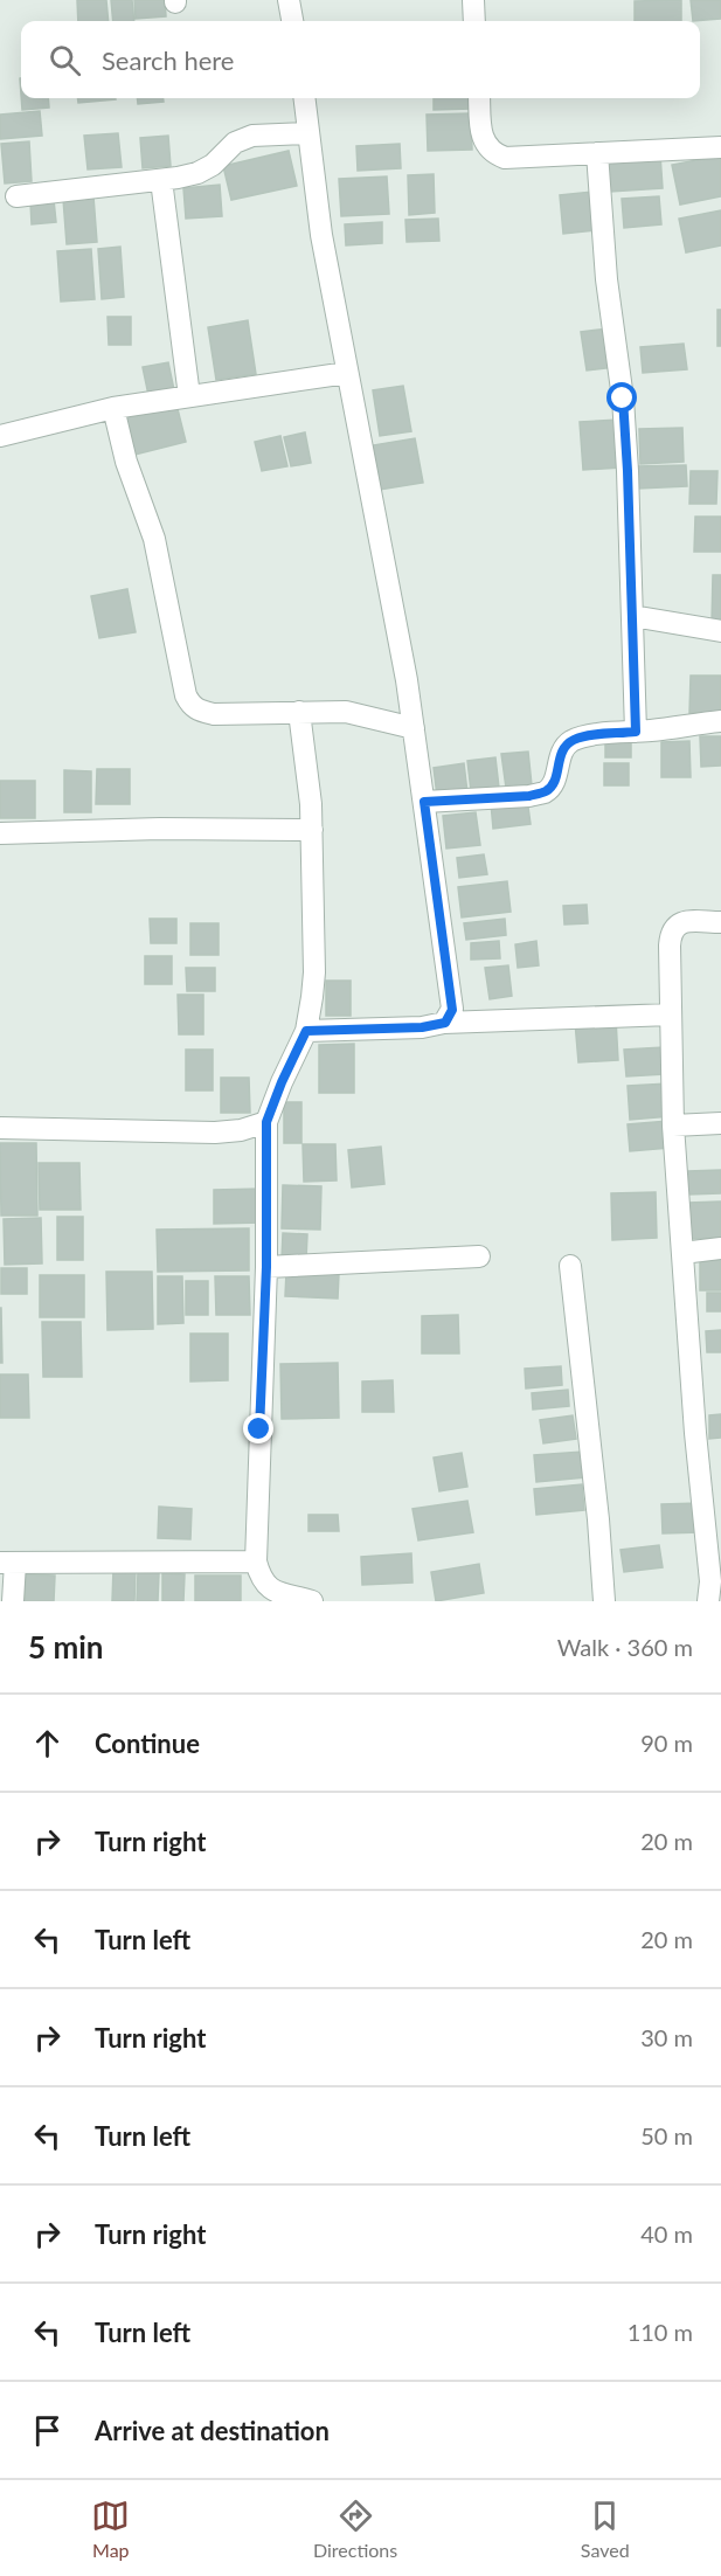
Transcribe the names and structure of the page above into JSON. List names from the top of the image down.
{
  "page": {
    "search": "Search here",
    "heading": ["5 min", "Walk · 360 m"],
    "list": [
      ["Continue", "90 m"],
      ["Turn right", "20 m"],
      ["Turn left", "20 m"],
      ["Turn right", "30 m"],
      ["Turn left", "50 m"],
      ["Turn right", "40 m"],
      ["Turn left", "110 m"],
      "Arrive at destination"
    ],
    "nav": ["Map", "Directions", "Saved"]
  }
}
